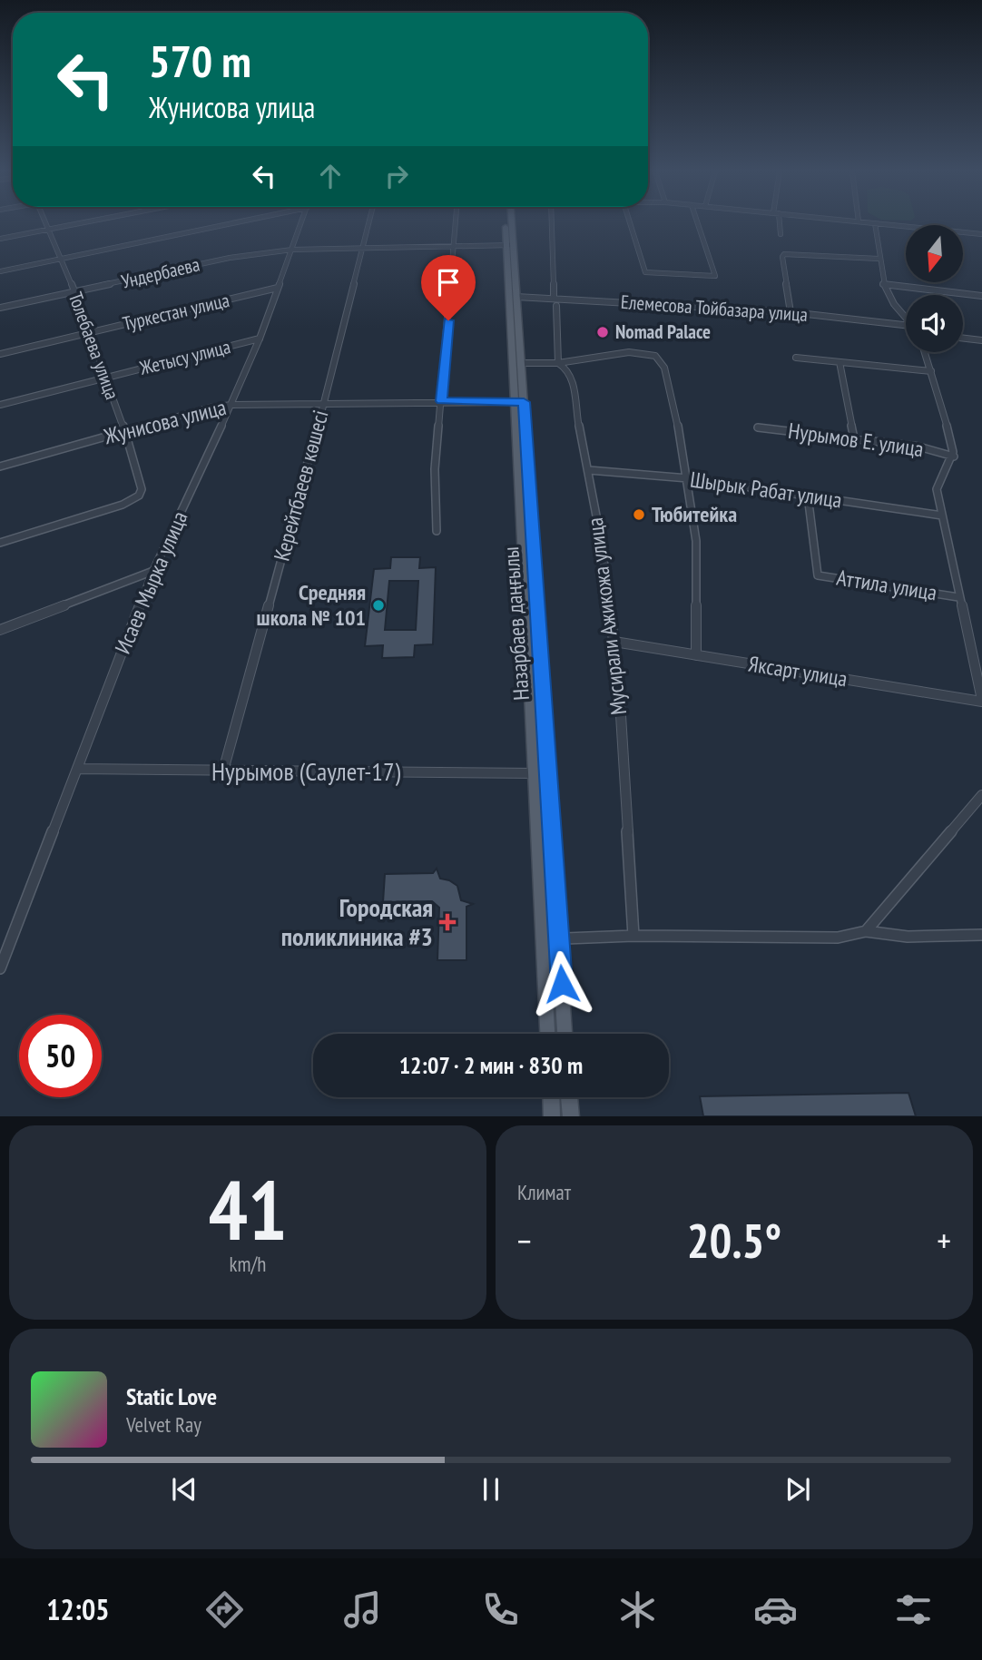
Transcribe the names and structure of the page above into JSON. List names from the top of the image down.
{
  "streets": {
    "main road": ["Назарбаев даңғылы"],
    "street": [
      "Ундербаева",
      "Елемесова Тойбазара улица",
      "Туркестан улица",
      "Толебаева улица",
      "Жетысу улица",
      "Жунисова улица",
      "Нурымов Е. улица",
      "Керейтбаеев көшесі",
      "Шырык Рабат улица",
      "Исаев Мырка улица",
      "Аттила улица",
      "Мусирали Ажикожа улица",
      "Яксарт улица",
      "Нурымов (Саулет-17)"
    ]
  },
  "crossings": [
    ["Ундербаева", "Толебаева улица"],
    ["Ундербаева", "Керейтбаеев көшесі"],
    ["Ундербаева", "Исаев Мырка улица"],
    ["Ундербаева", "Назарбаев даңғылы"],
    ["Елемесова Тойбазара улица", "Мусирали Ажикожа улица"],
    ["Елемесова Тойбазара улица", "Назарбаев даңғылы"],
    ["Туркестан улица", "Толебаева улица"],
    ["Туркестан улица", "Исаев Мырка улица"],
    ["Толебаева улица", "Жетысу улица"],
    ["Толебаева улица", "Жунисова улица"],
    ["Жетысу улица", "Исаев Мырка улица"],
    ["Жунисова улица", "Керейтбаеев көшесі"],
    ["Жунисова улица", "Исаев Мырка улица"],
    ["Жунисова улица", "Назарбаев даңғылы"],
    ["Керейтбаеев көшесі", "Нурымов (Саулет-17)"],
    ["Шырык Рабат улица", "Аттила улица"],
    ["Шырык Рабат улица", "Мусирали Ажикожа улица"],
    ["Исаев Мырка улица", "Нурымов (Саулет-17)"],
    ["Мусирали Ажикожа улица", "Яксарт улица"],
    ["Назарбаев даңғылы", "Нурымов (Саулет-17)"]
  ],
  "places": {
    "other": ["Nomad Palace", "Тюбитейка", "Средняя школа № 101"],
    "health": ["Городская поликлиника #3"]
  },
  "north": "bottom",
  "page": {
    "turn": ["570 m", "Жунисова улица"],
    "limit": "50",
    "trip": "12:07 · 2 мин · 830 m",
    "tile": [
      ["41", "km/h"],
      "Климат"
    ],
    "heat": ["−", "20.5°", "+"],
    "song": ["Static Love", "Velvet Ray"],
    "tabs": "12:05"
  }
}
